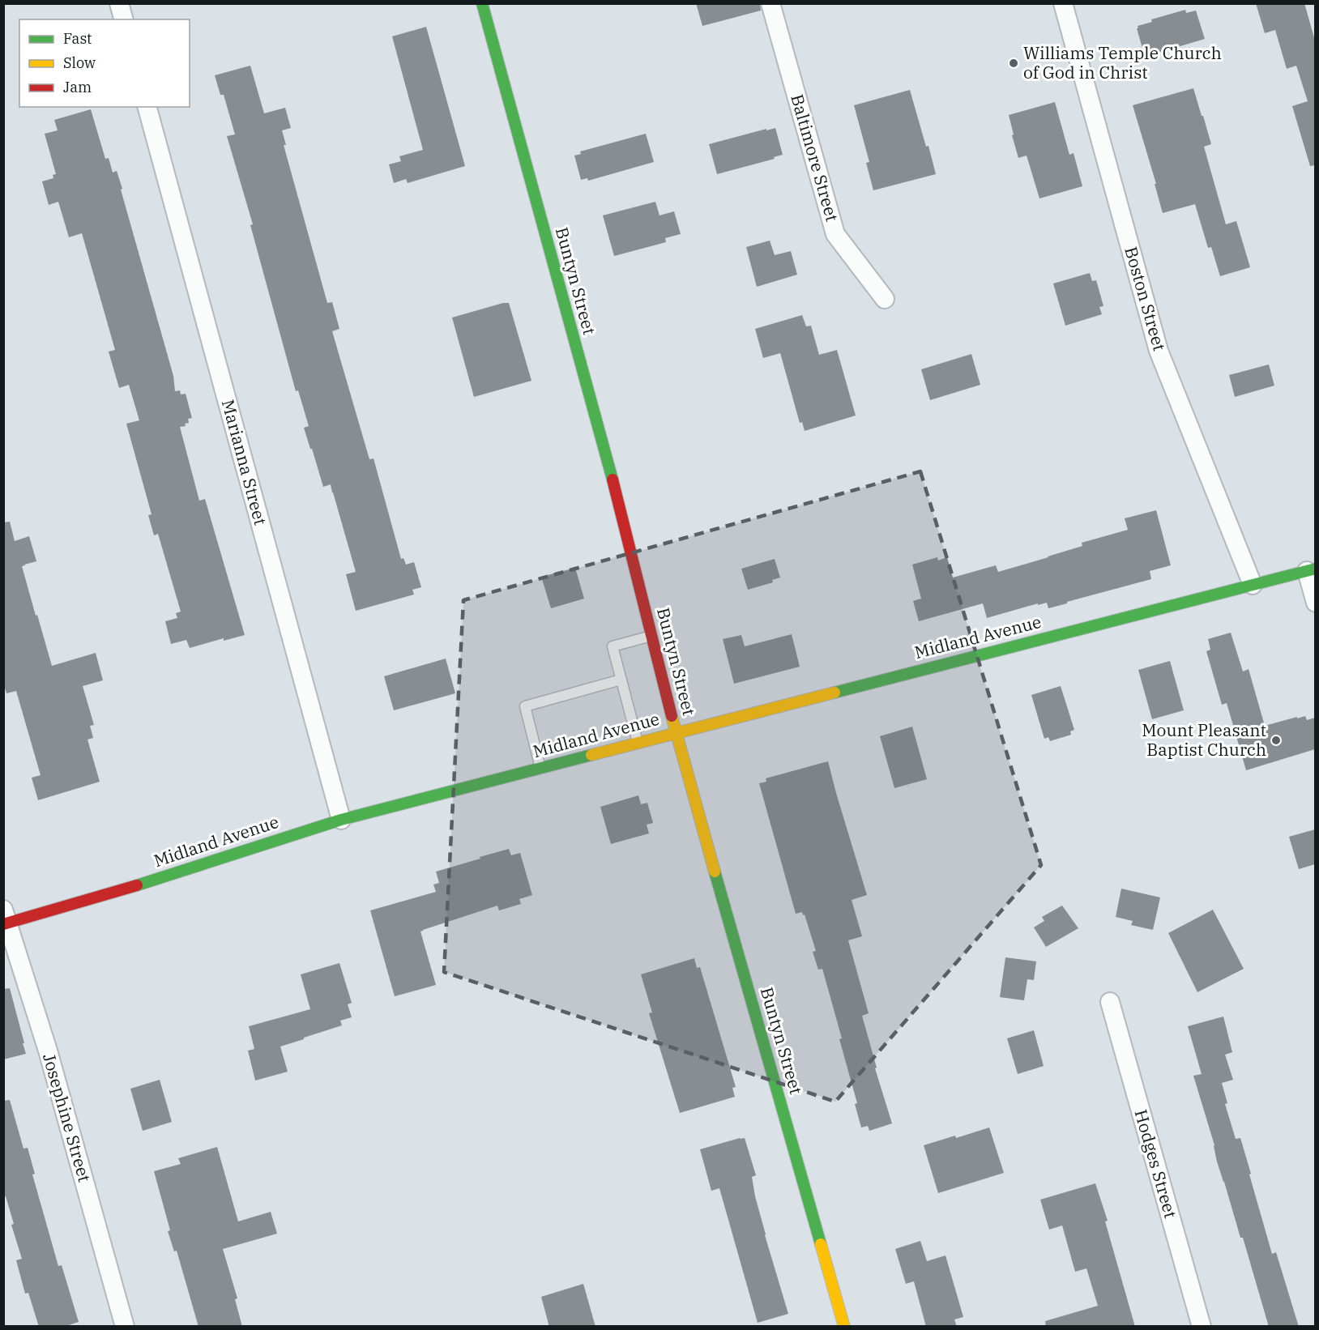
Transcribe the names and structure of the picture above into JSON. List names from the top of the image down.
{
  "streets": {
    "street": [
      "Baltimore Street",
      "Buntyn Street",
      "Boston Street",
      "Marianna Street",
      "Midland Avenue",
      "Josephine Street",
      "Hodges Street"
    ]
  },
  "crossings": [
    ["Buntyn Street", "Midland Avenue"],
    ["Boston Street", "Midland Avenue"],
    ["Marianna Street", "Midland Avenue"],
    ["Midland Avenue", "Josephine Street"]
  ],
  "places": ["Williams Temple Church of God in Christ", "Mount Pleasant Baptist Church"],
  "legend": ["Fast", "Slow", "Jam"]
}
